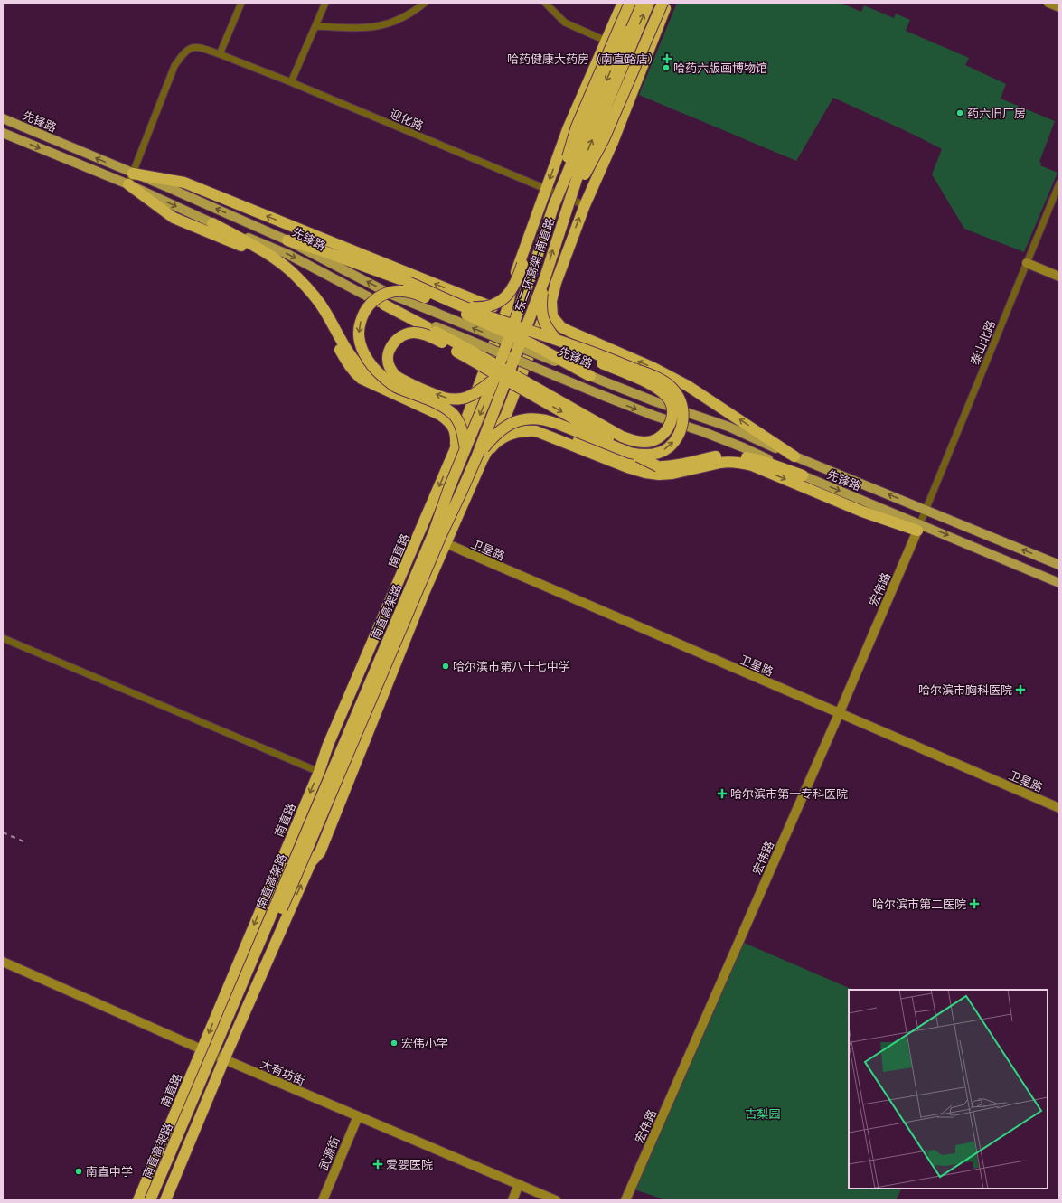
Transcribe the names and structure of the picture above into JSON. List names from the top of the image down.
{
  "streets": {
    "highway": ["东二环高架-南直路", "南直路", "南直高架路"],
    "main road": [
      "先锋路",
      "卫星路",
      "宏伟路",
      "大有坊街",
      "武源街"
    ],
    "street": ["迎化路", "泰山北路"]
  },
  "crossings": [
    ["迎化路", "先锋路"],
    ["先锋路", "泰山北路"],
    ["先锋路", "宏伟路"],
    ["东二环高架-南直路", "卫星路"],
    ["东二环高架-南直路", "南直路"],
    ["东二环高架-南直路", "南直高架路"],
    ["泰山北路", "宏伟路"],
    ["卫星路", "宏伟路"],
    ["卫星路", "南直高架路"],
    ["南直路", "大有坊街"],
    ["大有坊街", "武源街"]
  ],
  "parks": ["古梨园"],
  "places": {
    "health": [
      "哈药健康大药房（南直路店）",
      "哈尔滨市胸科医院",
      "哈尔滨市第一专科医院",
      "哈尔滨市第二医院",
      "爱婴医院"
    ],
    "other": [
      "哈药六版画博物馆",
      "药六旧厂房",
      "哈尔滨市第八十七中学",
      "宏伟小学",
      "南直中学"
    ]
  }
}
